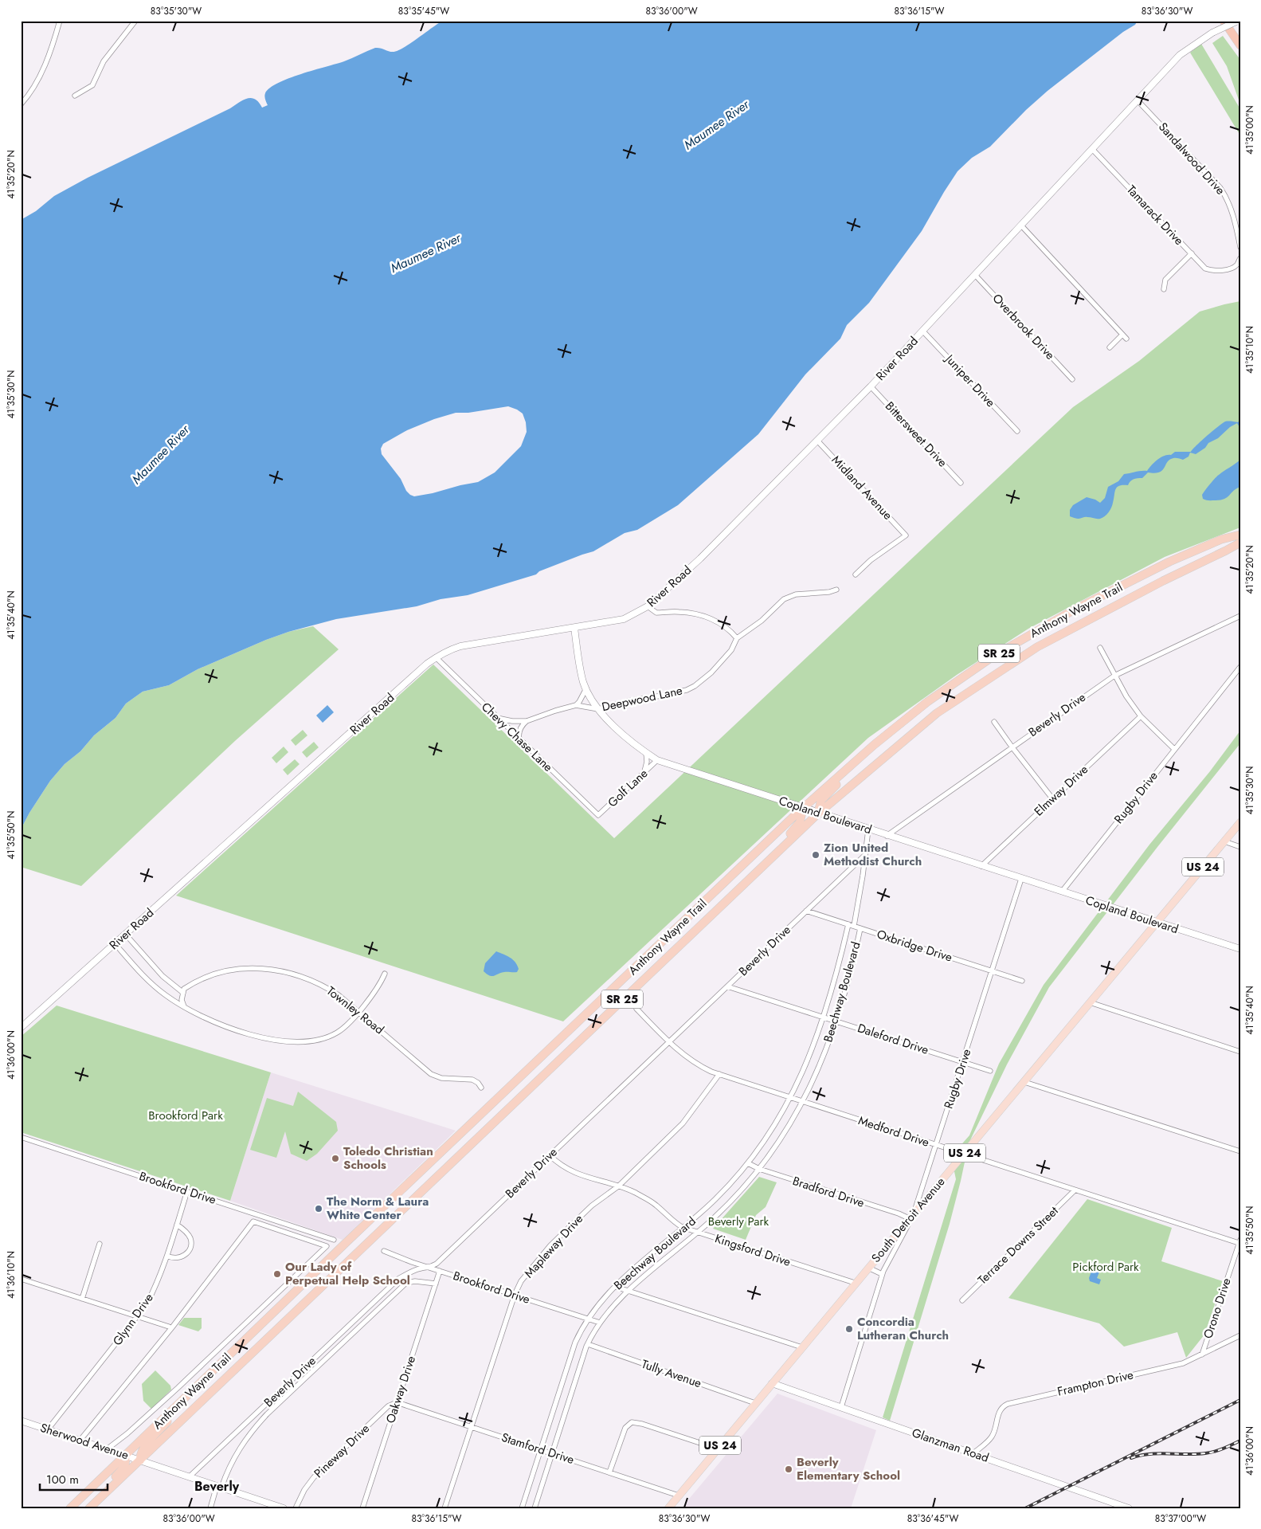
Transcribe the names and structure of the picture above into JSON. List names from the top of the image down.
{
  "streets": {
    "highway": ["Anthony Wayne Trail", "SR 25"],
    "main road": ["US 24", "South Detroit Avenue"],
    "street": [
      "Sandalwood Drive",
      "Tamarack Drive",
      "Overbrook Drive",
      "River Road",
      "Juniper Drive",
      "Bittersweet Drive",
      "Midland Avenue",
      "Deepwood Lane",
      "Beverly Drive",
      "Chevy Chase Lane",
      "Golf Lane",
      "Elmway Drive",
      "Rugby Drive",
      "Copland Boulevard",
      "Oxbridge Drive",
      "Beechway Boulevard",
      "Townley Road",
      "Daleford Drive",
      "Medford Drive",
      "Brookford Drive",
      "Bradford Drive",
      "Terrace Downs Street",
      "Mapleway Drive",
      "Kingsford Drive",
      "Orono Drive",
      "Glynn Drive",
      "Tully Avenue",
      "Frampton Drive",
      "Oakway Drive",
      "Sherwood Avenue",
      "Glanzman Road",
      "Stamford Drive",
      "Pineway Drive"
    ]
  },
  "crossings": [
    ["Sandalwood Drive", "River Road"],
    ["Tamarack Drive", "River Road"],
    ["Overbrook Drive", "River Road"],
    ["River Road", "Juniper Drive"],
    ["River Road", "Bittersweet Drive"],
    ["River Road", "Midland Avenue"],
    ["River Road", "Chevy Chase Lane"],
    ["River Road", "Copland Boulevard"],
    ["Anthony Wayne Trail", "Copland Boulevard"],
    ["Anthony Wayne Trail", "Sherwood Avenue"],
    ["Deepwood Lane", "Chevy Chase Lane"],
    ["Deepwood Lane", "Copland Boulevard"],
    ["Beverly Drive", "Copland Boulevard"],
    ["Beverly Drive", "Oxbridge Drive"],
    ["Beverly Drive", "Beechway Boulevard"],
    ["Beverly Drive", "Daleford Drive"],
    ["Beverly Drive", "Medford Drive"],
    ["Beverly Drive", "Brookford Drive"],
    ["Beverly Drive", "Kingsford Drive"],
    ["Beverly Drive", "Oakway Drive"],
    ["Beverly Drive", "Sherwood Avenue"],
    ["Chevy Chase Lane", "Golf Lane"],
    ["Golf Lane", "Copland Boulevard"],
    ["Elmway Drive", "Copland Boulevard"],
    ["Rugby Drive", "Copland Boulevard"],
    ["Rugby Drive", "Oxbridge Drive"],
    ["Rugby Drive", "Daleford Drive"],
    ["Rugby Drive", "Medford Drive"],
    ["Rugby Drive", "South Detroit Avenue"],
    ["Rugby Drive", "Glanzman Road"],
    ["Copland Boulevard", "Beechway Boulevard"],
    ["Copland Boulevard", "South Detroit Avenue"],
    ["Oxbridge Drive", "Beechway Boulevard"],
    ["Beechway Boulevard", "Daleford Drive"],
    ["Beechway Boulevard", "Medford Drive"],
    ["Beechway Boulevard", "Brookford Drive"],
    ["Beechway Boulevard", "Bradford Drive"],
    ["Beechway Boulevard", "Kingsford Drive"],
    ["Beechway Boulevard", "Tully Avenue"],
    ["Beechway Boulevard", "Stamford Drive"],
    ["Medford Drive", "South Detroit Avenue"],
    ["Medford Drive", "Terrace Downs Street"],
    ["Medford Drive", "Mapleway Drive"],
    ["Medford Drive", "Orono Drive"],
    ["Brookford Drive", "Mapleway Drive"],
    ["Brookford Drive", "Glynn Drive"],
    ["Brookford Drive", "Oakway Drive"],
    ["Bradford Drive", "South Detroit Avenue"],
    ["South Detroit Avenue", "Kingsford Drive"],
    ["South Detroit Avenue", "Tully Avenue"],
    ["South Detroit Avenue", "Glanzman Road"],
    ["South Detroit Avenue", "Stamford Drive"],
    ["Mapleway Drive", "Kingsford Drive"],
    ["Mapleway Drive", "Stamford Drive"],
    ["Orono Drive", "Frampton Drive"],
    ["Glynn Drive", "Sherwood Avenue"],
    ["Frampton Drive", "Glanzman Road"],
    ["Oakway Drive", "Stamford Drive"],
    ["Oakway Drive", "Pineway Drive"],
    ["Stamford Drive", "Pineway Drive"]
  ],
  "districts": ["Beverly"],
  "water": ["Maumee River"],
  "parks": ["Brookford Park", "Beverly Park", "Pickford Park"],
  "places": [
    "Zion United Methodist Church",
    "Toledo Christian Schools",
    "The Norm & Laura White Center",
    "Our Lady of Perpetual Help School",
    "Concordia Lutheran Church",
    "Beverly Elementary School"
  ],
  "scale_bar": "100 m",
  "coordinates": [
    "83°35'30\"W",
    "83°35'45\"W",
    "83°36'00\"W",
    "83°36'15\"W",
    "83°36'30\"W",
    "41°35'00\"N",
    "41°35'20\"N",
    "41°35'10\"N",
    "41°35'30\"N",
    "41°35'40\"N",
    "41°35'50\"N",
    "41°36'00\"N",
    "41°36'10\"N",
    "83°36'45\"W",
    "83°37'00\"W"
  ]
}
